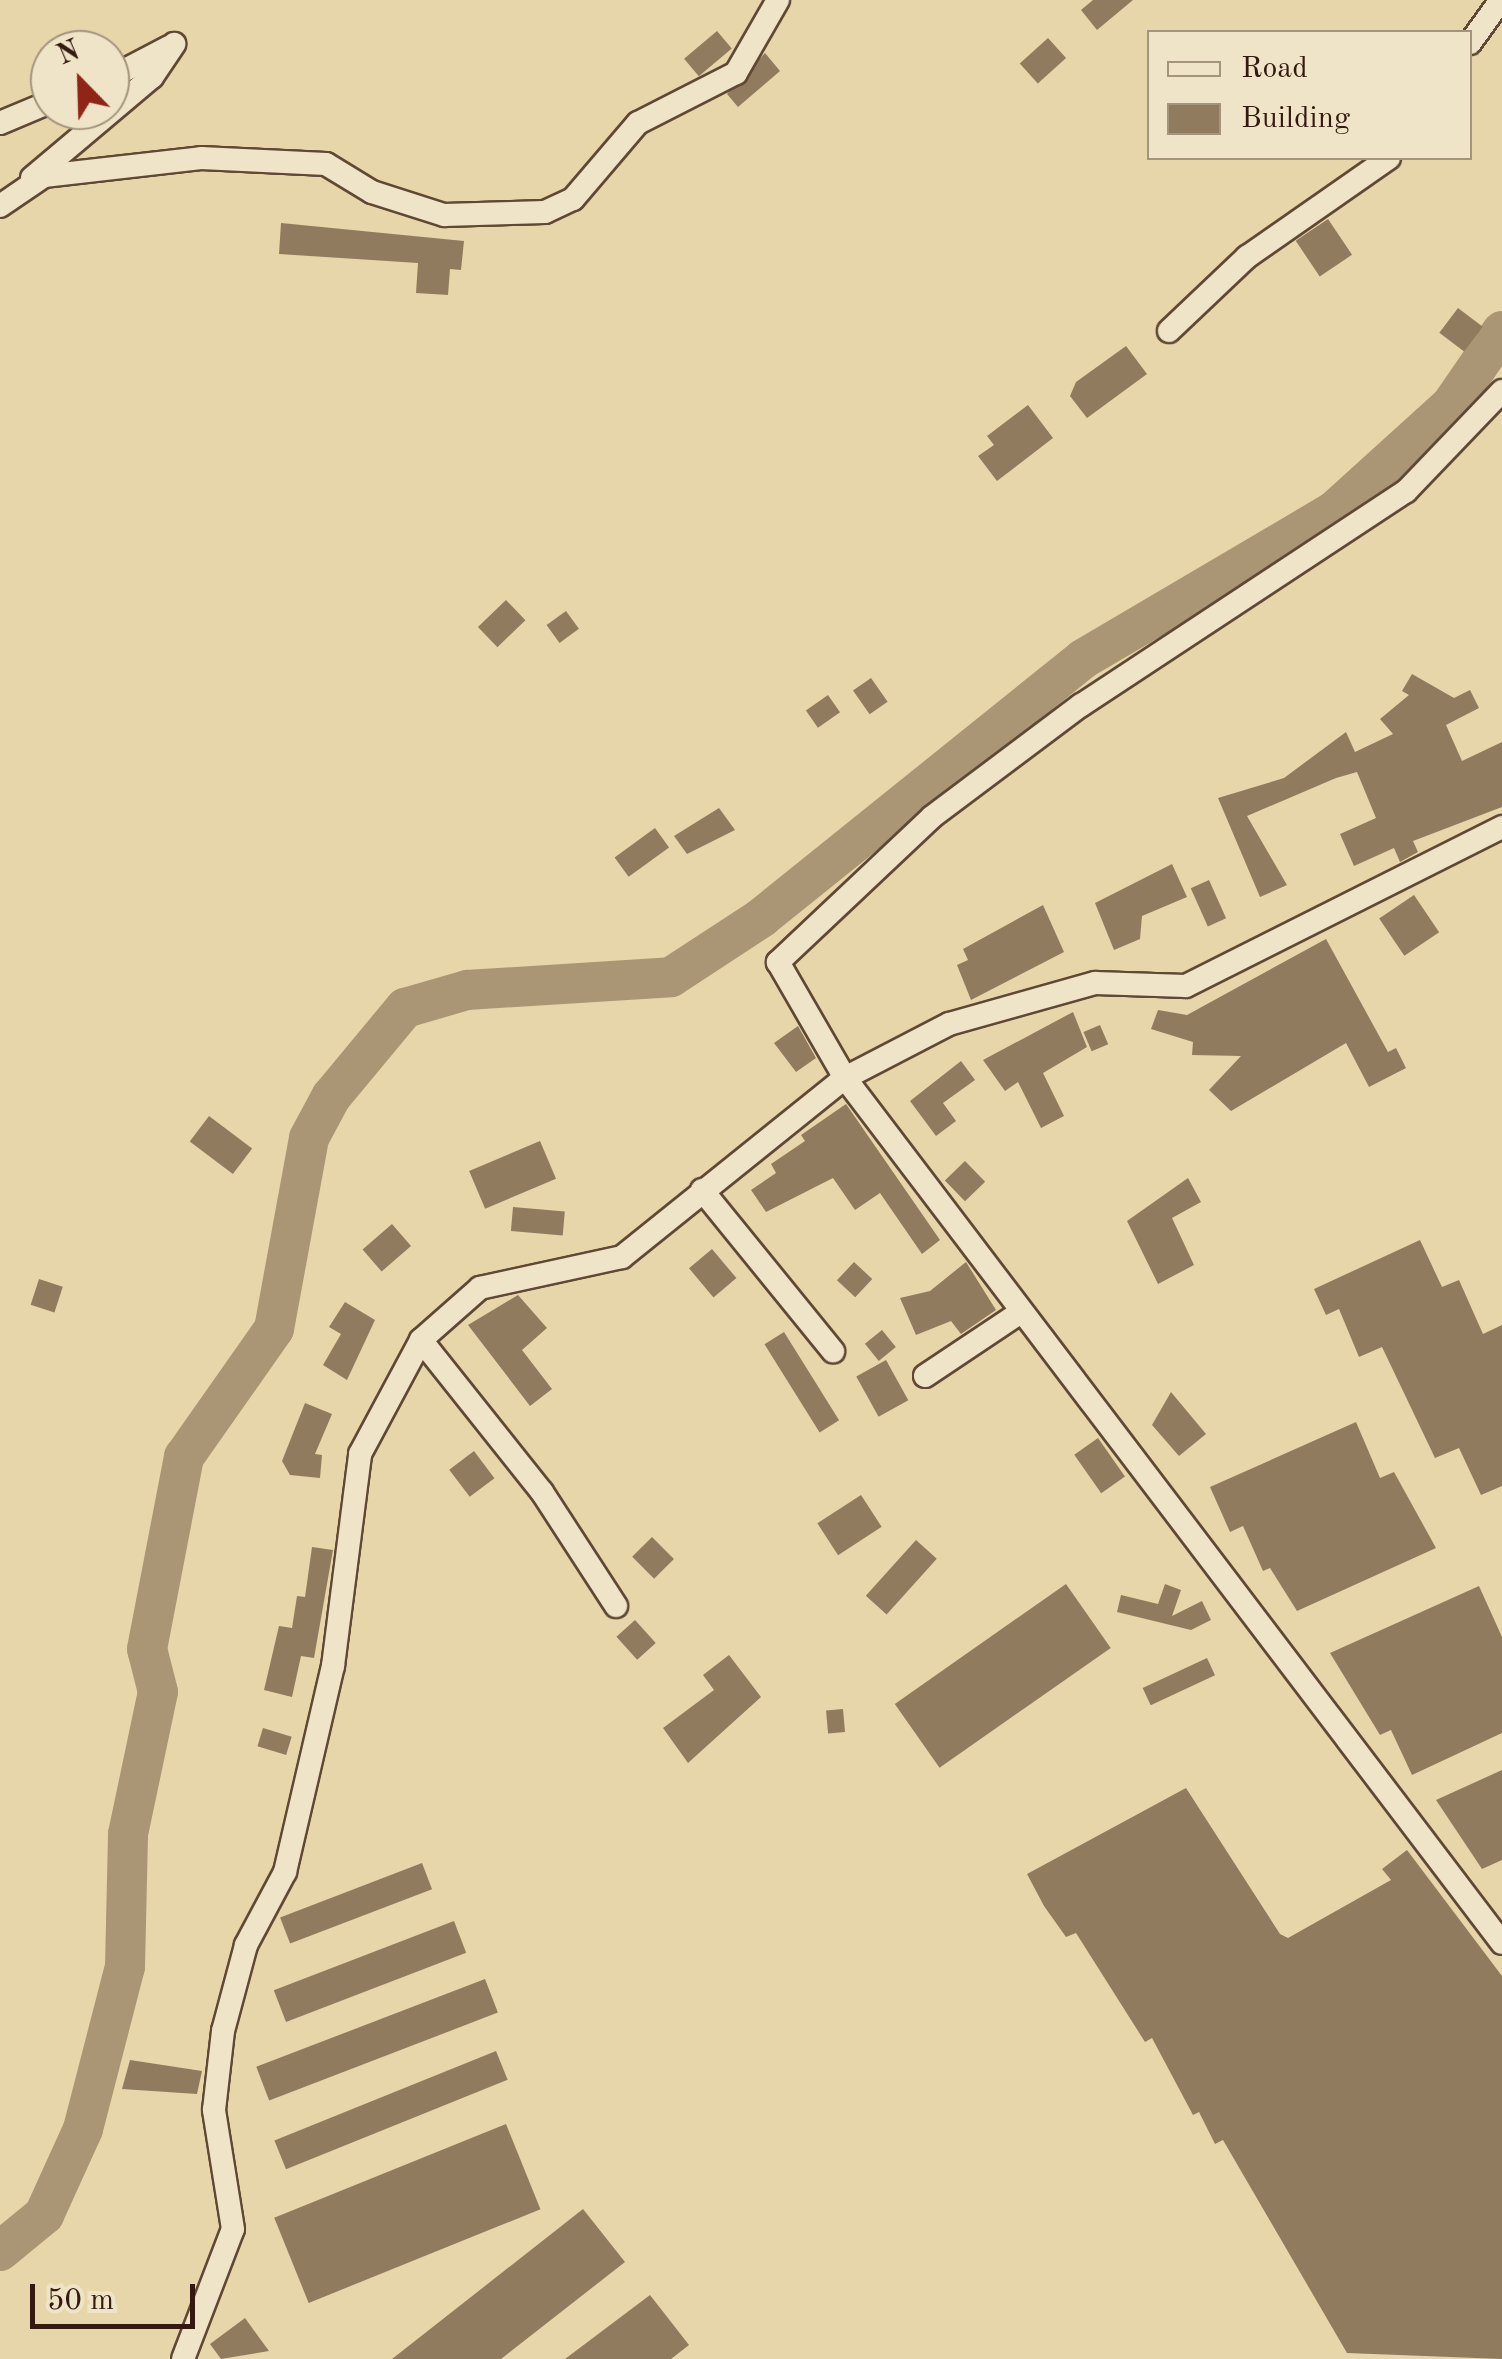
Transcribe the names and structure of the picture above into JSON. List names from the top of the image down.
{
  "legend": ["Road", "Building"],
  "scale_bar": "50 m",
  "north": "top left"
}
